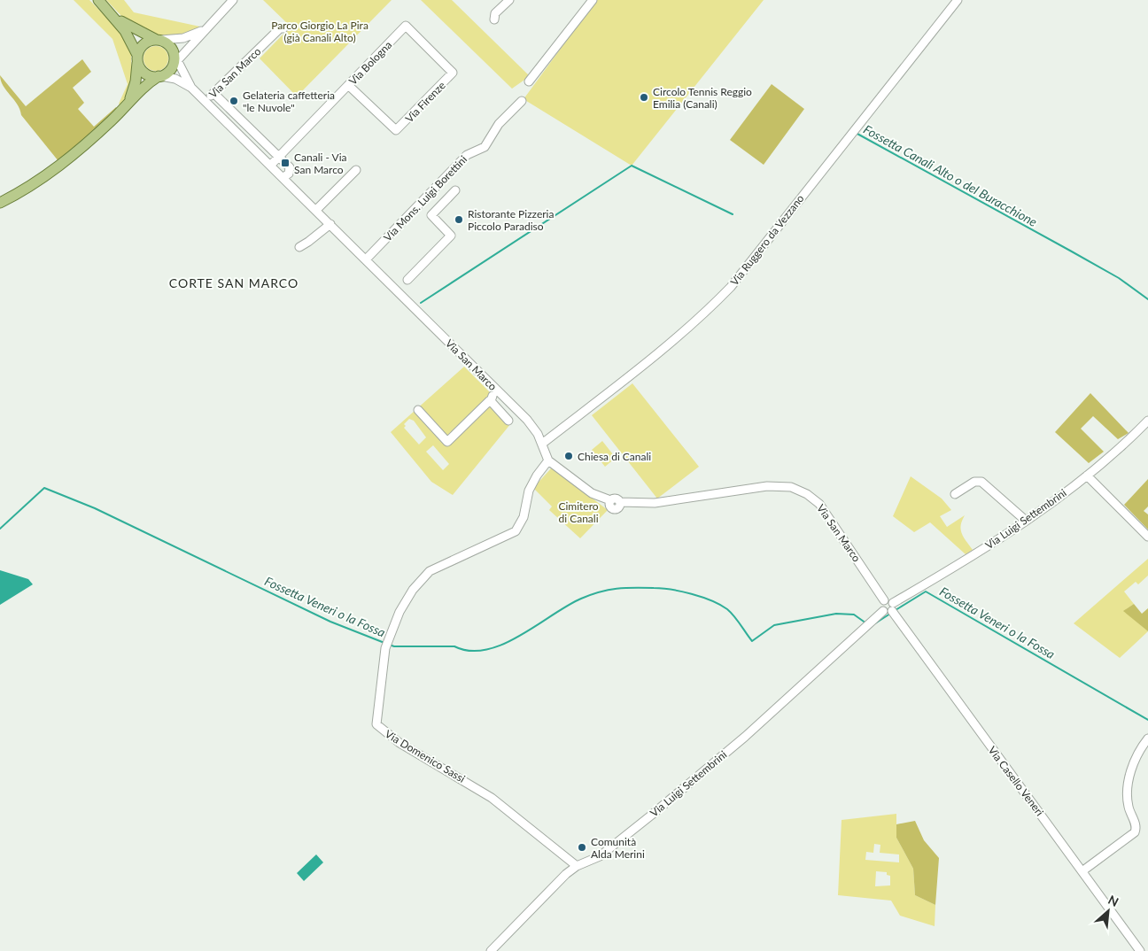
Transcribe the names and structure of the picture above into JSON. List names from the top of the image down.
{
  "streets": {
    "street": [
      "Via Bologna",
      "Via San Marco",
      "Via Firenze",
      "Via Mons. Luigi Borettini",
      "Via Ruggero da Vezzano",
      "Via Luigi Settembrini",
      "Via Domenico Sassi",
      "Via Casello Veneri"
    ]
  },
  "crossings": [
    ["Via Bologna", "Via San Marco"],
    ["Via Bologna", "Via Firenze"],
    ["Via San Marco", "Via Mons. Luigi Borettini"],
    ["Via San Marco", "Via Ruggero da Vezzano"],
    ["Via San Marco", "Via Luigi Settembrini"],
    ["Via San Marco", "Via Domenico Sassi"],
    ["Via San Marco", "Via Casello Veneri"],
    ["Via Luigi Settembrini", "Via Domenico Sassi"],
    ["Via Luigi Settembrini", "Via Casello Veneri"]
  ],
  "districts": ["CORTE SAN MARCO"],
  "water": ["Fossetta Canali Alto o del Buracchione", "Fossetta Veneri o la Fossa"],
  "parks": ["Parco Giorgio La Pira (già Canali Alto)", "Cimitero di Canali"],
  "places": {
    "other": [
      "Circolo Tennis Reggio Emilia (Canali)",
      "Gelateria caffetteria \"le Nuvole\"",
      "Ristorante Pizzeria Piccolo Paradiso",
      "Chiesa di Canali",
      "Comunità Alda Merini"
    ],
    "transit": ["Canali - Via San Marco"]
  },
  "north": "top right"
}
